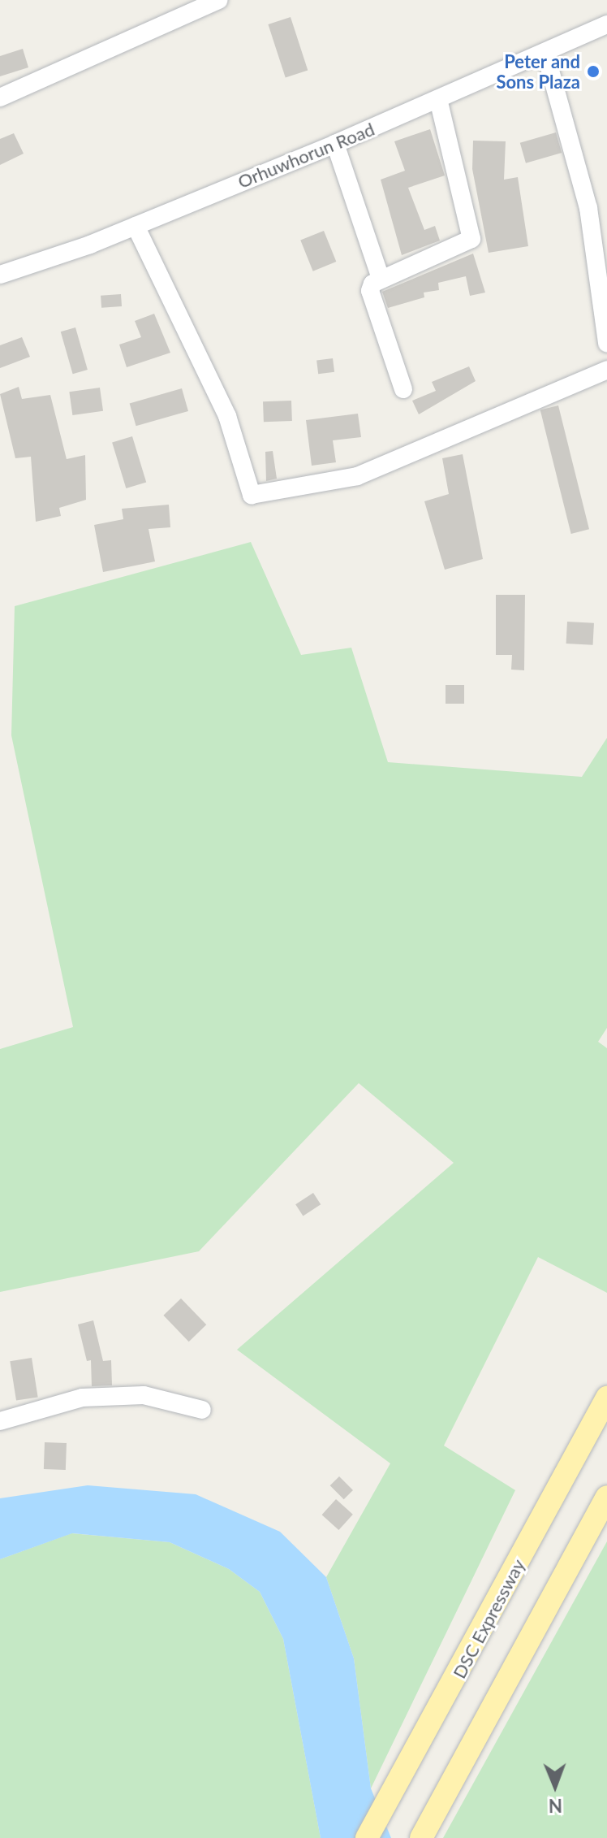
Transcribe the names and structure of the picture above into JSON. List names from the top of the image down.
{
  "streets": {
    "main road": ["DSC Expressway"],
    "street": ["Orhuwhorun Road"]
  },
  "places": ["Peter and Sons Plaza"],
  "north": "bottom"
}
